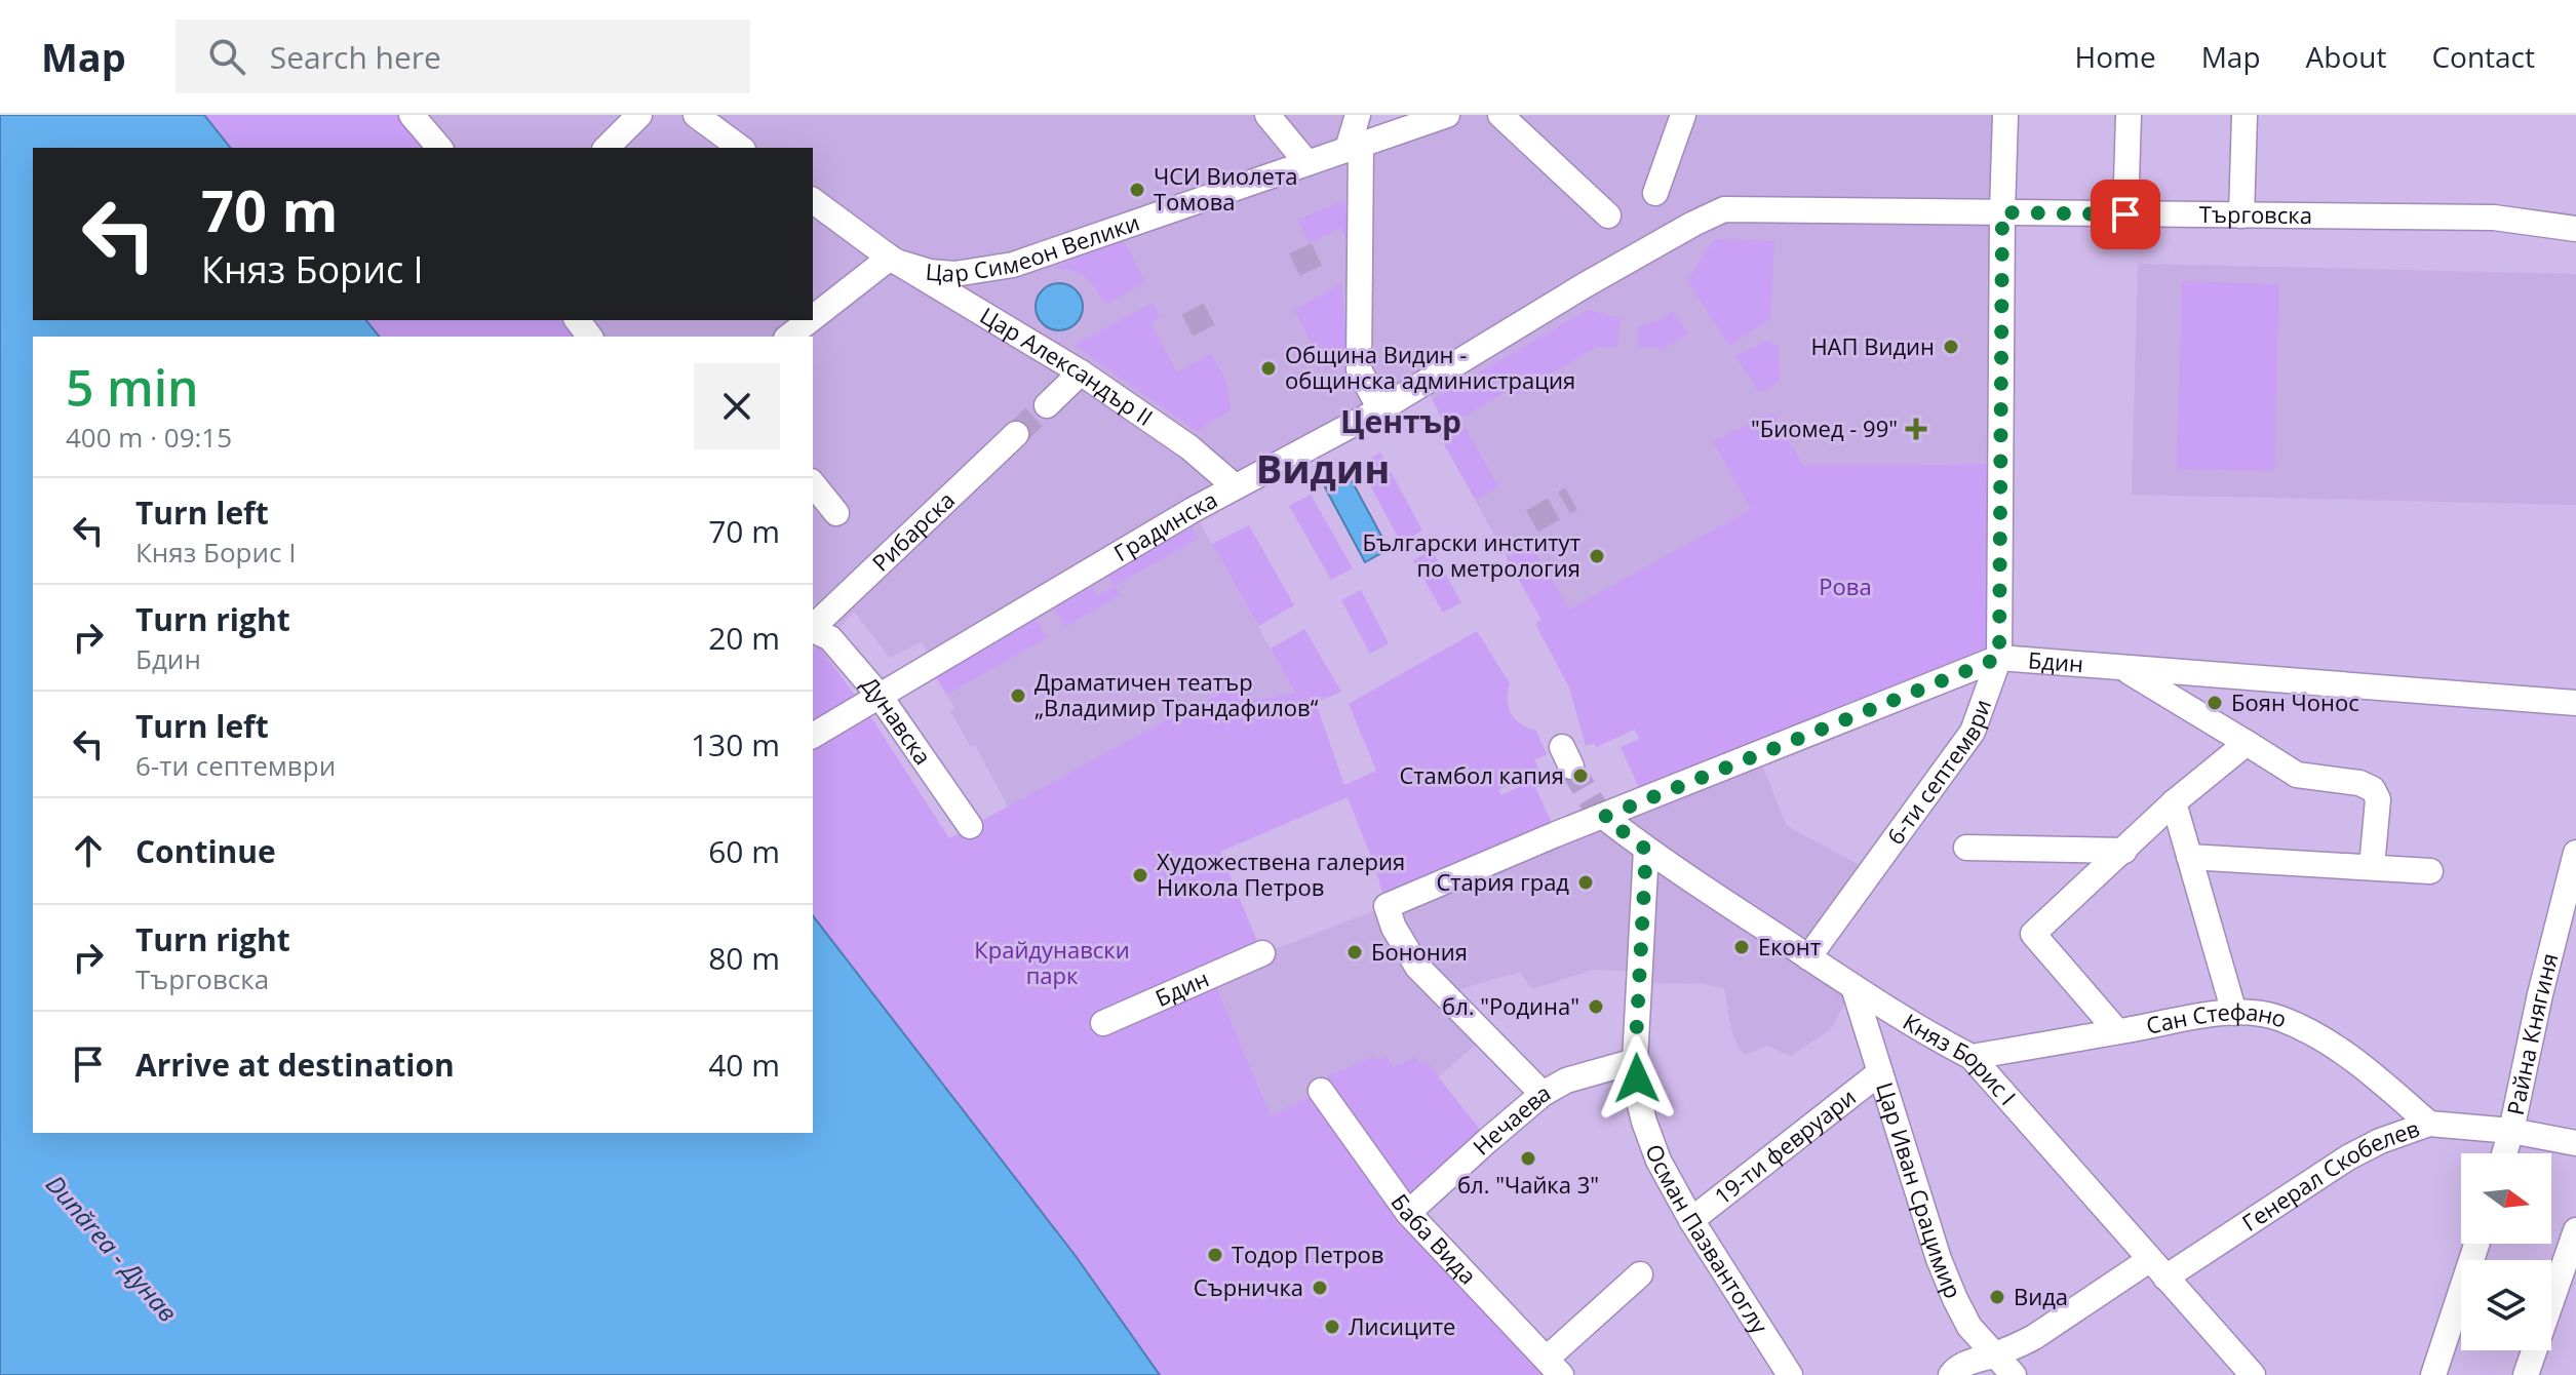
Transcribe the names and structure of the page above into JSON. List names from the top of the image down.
{
  "streets": {
    "street": [
      "Търговска",
      "Цар Симеон Велики",
      "Цар Александър II",
      "Градинска",
      "Рибарска",
      "Бдин",
      "Дунавска",
      "6-ти септември",
      "Сан Стефано",
      "Райна Княгиня",
      "Княз Борис I",
      "Нечаева",
      "19-ти февруари",
      "Генерал Скобелев",
      "Цар Иван Срацимир",
      "Осман Пазвантоглу",
      "Баба Вида"
    ]
  },
  "crossings": [
    ["Търговска", "Градинска"],
    ["Търговска", "6-ти септември"],
    ["Цар Симеон Велики", "Цар Александър II"],
    ["Цар Александър II", "Градинска"],
    ["Градинска", "Дунавска"],
    ["Рибарска", "Дунавска"],
    ["Бдин", "6-ти септември"],
    ["Бдин", "Княз Борис I"],
    ["Бдин", "Нечаева"],
    ["6-ти септември", "Княз Борис I"],
    ["Сан Стефано", "Княз Борис I"],
    ["Сан Стефано", "Генерал Скобелев"],
    ["Райна Княгиня", "Генерал Скобелев"],
    ["Княз Борис I", "Генерал Скобелев"],
    ["Княз Борис I", "Цар Иван Срацимир"],
    ["Княз Борис I", "Осман Пазвантоглу"],
    ["Нечаева", "Осман Пазвантоглу"],
    ["Нечаева", "Баба Вида"],
    ["19-ти февруари", "Цар Иван Срацимир"],
    ["19-ти февруари", "Осман Пазвантоглу"],
    ["Генерал Скобелев", "Цар Иван Срацимир"]
  ],
  "districts": ["Център", "Видин"],
  "water": ["Dunărea - Дунав"],
  "parks": ["Рова", "Крайдунавски парк"],
  "places": {
    "other": [
      "ЧСИ Виолета Томова",
      "НАП Видин",
      "Община Видин - общинска администрация",
      "Български институт по метрология",
      "Драматичен театър „Владимир Трандафилов“",
      "Боян Чонос",
      "Стамбол капия",
      "Художествена галерия Никола Петров",
      "Стария град",
      "Еконт",
      "Бонония",
      "бл. \"Родина\"",
      "бл. \"Чайка 3\"",
      "Тодор Петров",
      "Сърничка",
      "Вида",
      "Лисиците"
    ],
    "health": ["\"Биомед - 99\""]
  },
  "north": "right",
  "page": {
    "header": "Map",
    "search": "Search here",
    "nav": [
      "Home",
      "Map",
      "About",
      "Contact"
    ],
    "turn": ["70 m", "Княз Борис I"],
    "heading": ["5 min", "400 m · 09:15"],
    "list": [
      {
        "name": "Turn left",
        "note": "Княз Борис I",
        "value": "70 m"
      },
      {
        "name": "Turn right",
        "note": "Бдин",
        "value": "20 m"
      },
      {
        "name": "Turn left",
        "note": "6-ти септември",
        "value": "130 m"
      },
      {
        "name": "Continue",
        "value": "60 m"
      },
      {
        "name": "Turn right",
        "note": "Търговска",
        "value": "80 m"
      },
      {
        "name": "Arrive at destination",
        "value": "40 m"
      }
    ]
  }
}
